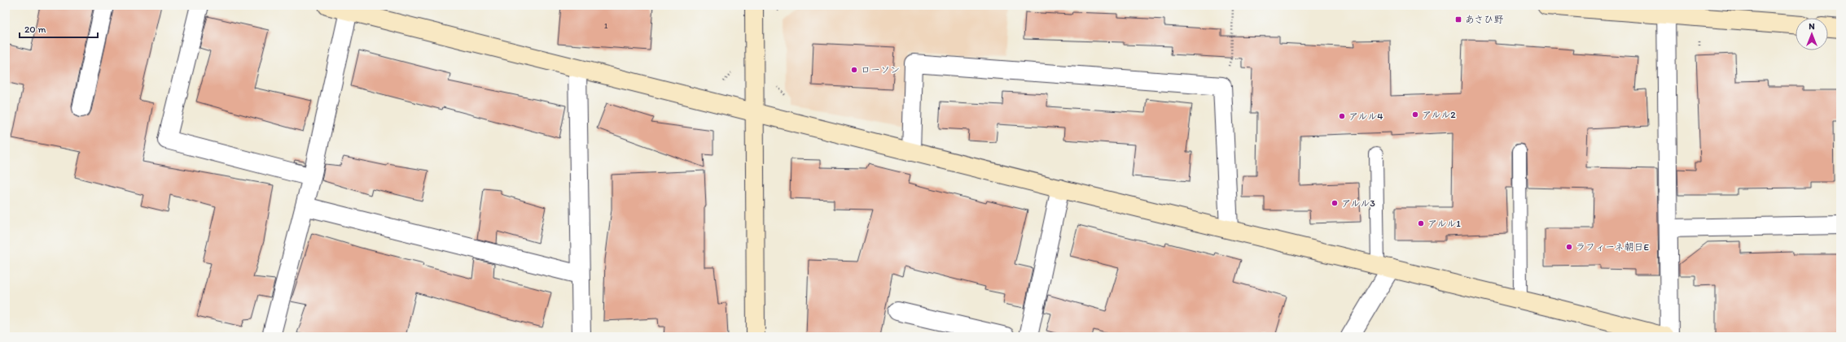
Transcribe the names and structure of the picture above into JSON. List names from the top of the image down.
{
  "places": {
    "transit": ["あさひ野"],
    "other": [
      "ローソン",
      "アルル2",
      "アルル4",
      "アルル3",
      "アルル1",
      "ラフィーネ朝日E"
    ]
  },
  "house_numbers": ["1"],
  "scale_bar": "20 m",
  "north": "top"
}
